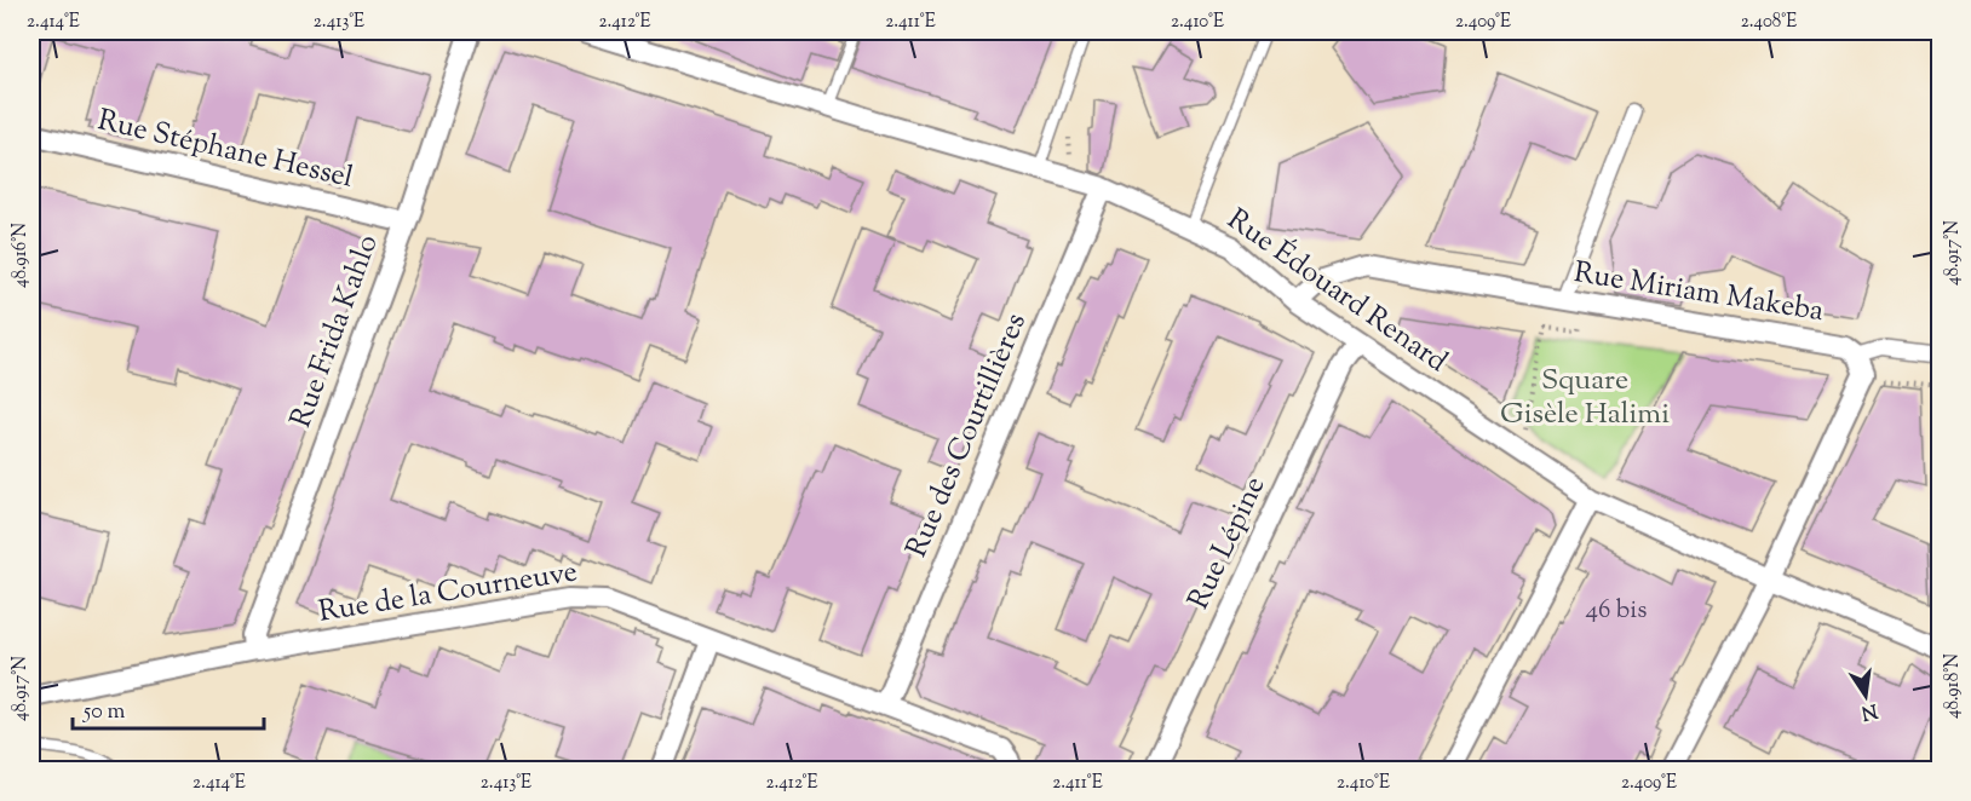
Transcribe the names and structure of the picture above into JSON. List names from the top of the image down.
{
  "streets": {
    "street": [
      "Rue Stéphane Hessel",
      "Rue Édouard Renard",
      "Rue Miriam Makeba",
      "Rue Frida Kahlo",
      "Rue des Courtillières",
      "Rue Lépine",
      "Rue de la Courneuve"
    ]
  },
  "crossings": [
    ["Rue Stéphane Hessel", "Rue Frida Kahlo"],
    ["Rue Édouard Renard", "Rue Miriam Makeba"],
    ["Rue Édouard Renard", "Rue des Courtillières"],
    ["Rue Édouard Renard", "Rue Lépine"],
    ["Rue Frida Kahlo", "Rue de la Courneuve"],
    ["Rue des Courtillières", "Rue de la Courneuve"]
  ],
  "parks": ["Square Gisèle Halimi"],
  "house_numbers": ["46 bis"],
  "scale_bar": "50 m",
  "north": "bottom",
  "coordinates": [
    "2.414°E",
    "2.413°E",
    "2.412°E",
    "2.411°E",
    "2.410°E",
    "2.409°E",
    "2.408°E",
    "48.917°N",
    "48.916°N",
    "48.918°N"
  ]
}
